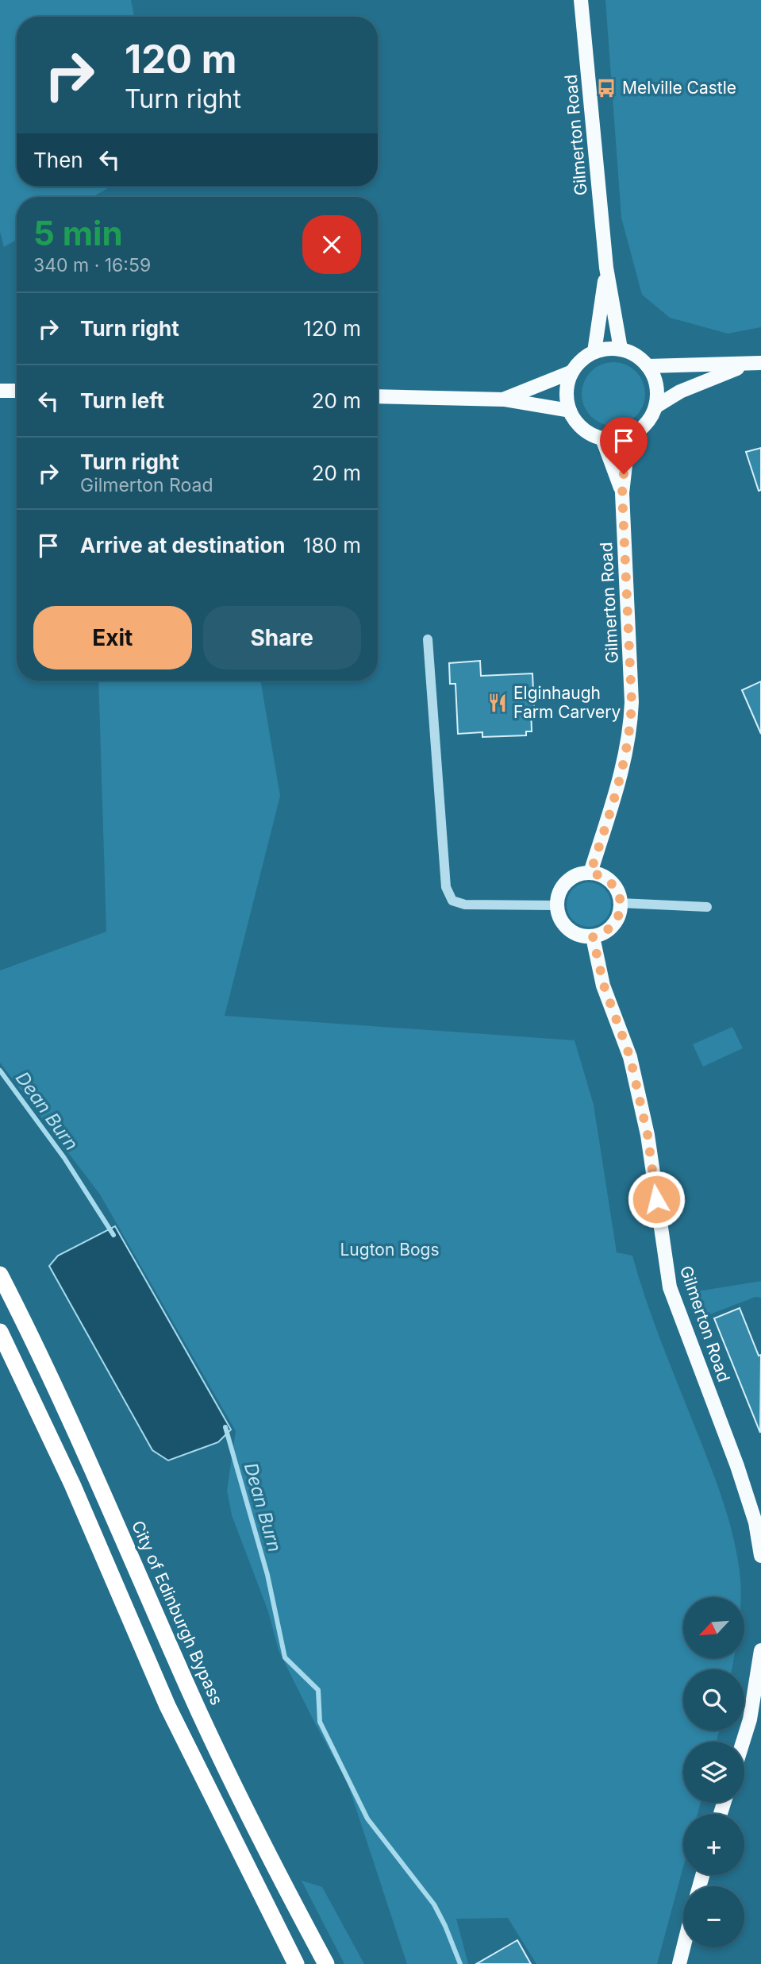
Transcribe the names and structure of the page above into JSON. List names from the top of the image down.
{
  "streets": {
    "highway": ["City of Edinburgh Bypass"],
    "main road": ["Gilmerton Road"]
  },
  "water": ["Dean Burn"],
  "parks": ["Lugton Bogs"],
  "places": {
    "bus stop": ["Melville Castle"],
    "restaurant": ["Elginhaugh Farm Carvery"]
  },
  "north": "bottom left",
  "page": {
    "turn": ["120 m", "Turn right"],
    "then": "Then",
    "heading": ["5 min", "340 m · 16:59"],
    "list": [
      {
        "name": "Turn right",
        "value": "120 m"
      },
      {
        "name": "Turn left",
        "value": "20 m"
      },
      {
        "name": "Turn right",
        "note": "Gilmerton Road",
        "value": "20 m"
      },
      {
        "name": "Arrive at destination",
        "value": "180 m"
      }
    ],
    "buttons": ["Exit", "Share"],
    "map_buttons": ["+", "−"]
  }
}
